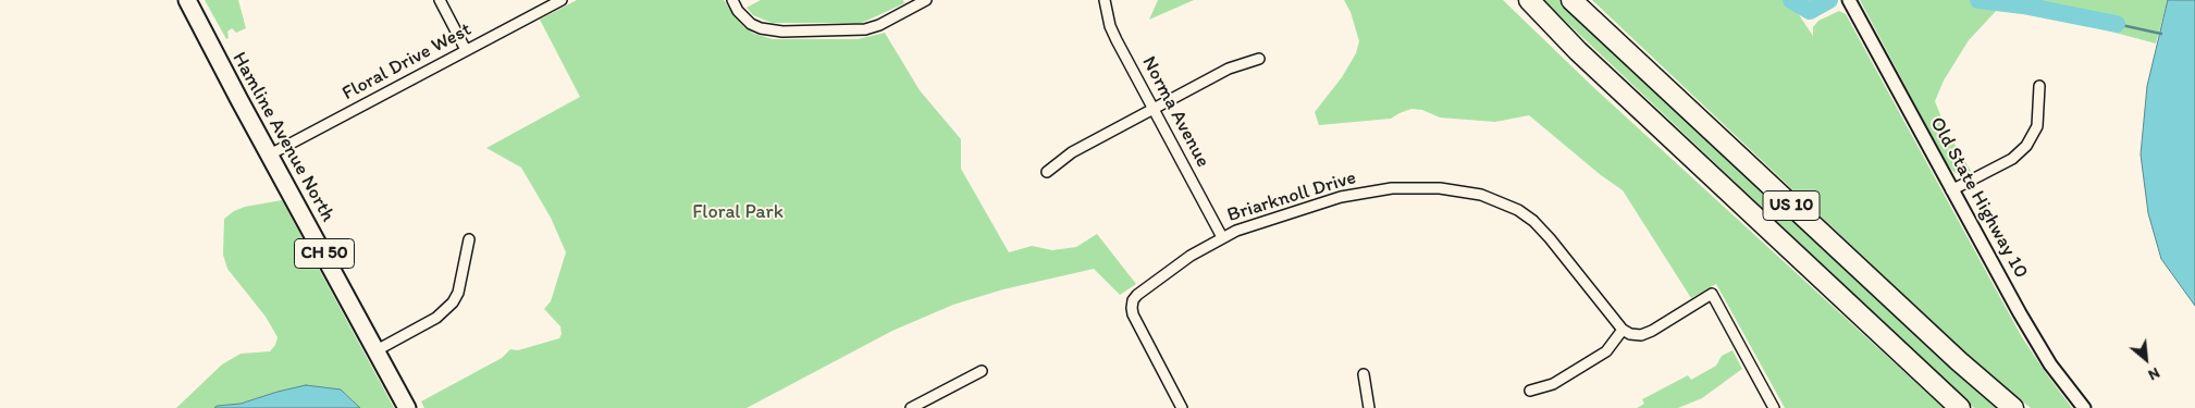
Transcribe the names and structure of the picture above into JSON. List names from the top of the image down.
{
  "streets": {
    "highway": ["US 10"],
    "main road": ["Hamline Avenue North", "CH 50"],
    "street": [
      "Floral Drive West",
      "Norma Avenue",
      "Briarknoll Drive",
      "Old State Highway 10"
    ]
  },
  "crossings": [
    ["Floral Drive West", "Hamline Avenue North"],
    ["Norma Avenue", "Briarknoll Drive"]
  ],
  "parks": ["Floral Park"],
  "north": "bottom right"
}
